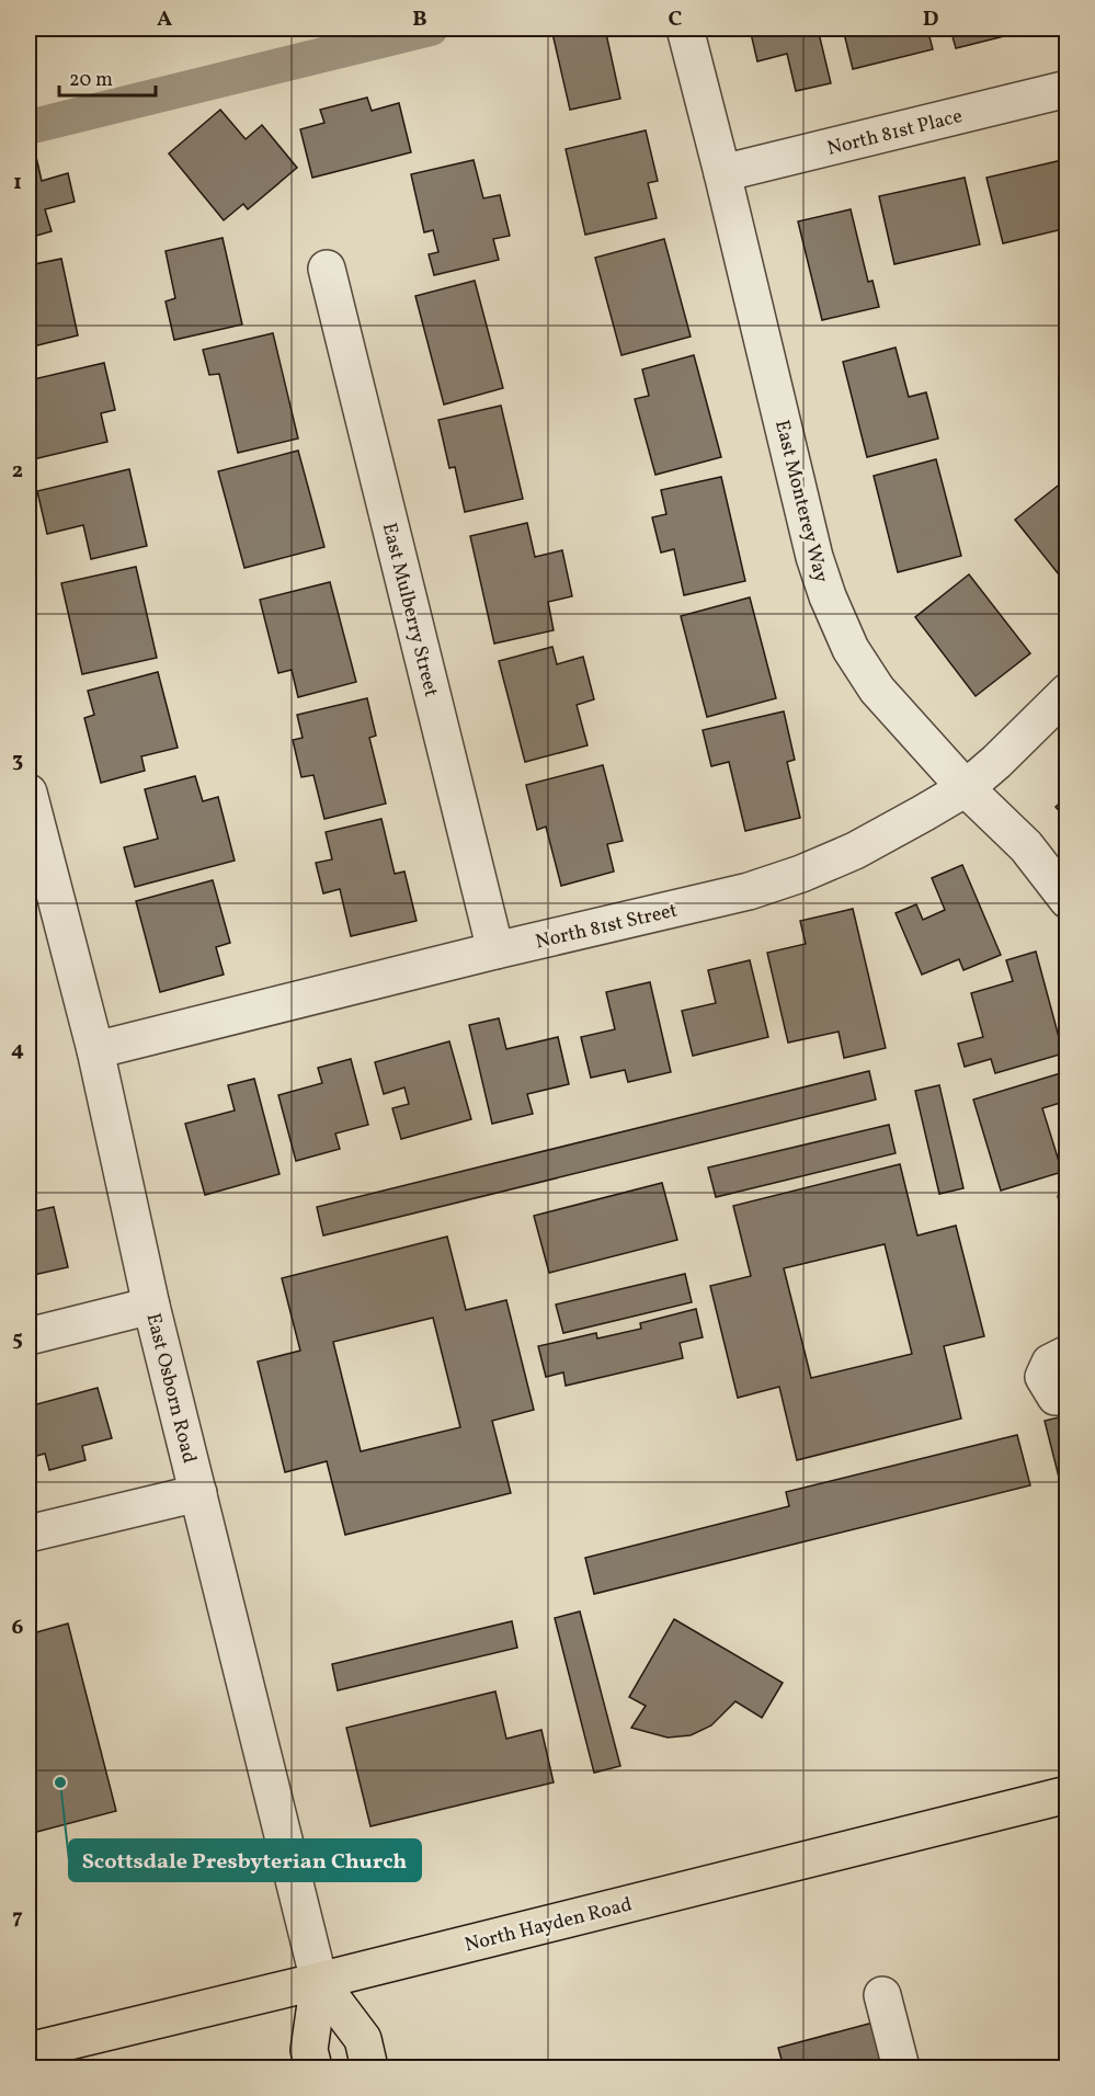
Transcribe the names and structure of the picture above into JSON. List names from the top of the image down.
{
  "streets": {
    "main road": ["East Osborn Road", "North Hayden Road"],
    "street": [
      "North 81st Place",
      "East Monterey Way",
      "East Mulberry Street",
      "North 81st Street"
    ]
  },
  "crossings": [
    ["North 81st Place", "East Monterey Way"],
    ["East Monterey Way", "North 81st Street"],
    ["East Mulberry Street", "North 81st Street"],
    ["North 81st Street", "East Osborn Road"],
    ["East Osborn Road", "North Hayden Road"]
  ],
  "places": ["Scottsdale Presbyterian Church"],
  "scale_bar": "20 m",
  "grid": {
    "columns": [
      "A",
      "B",
      "C",
      "D"
    ],
    "rows": [
      "1",
      "2",
      "3",
      "4",
      "5",
      "6",
      "7"
    ]
  }
}
